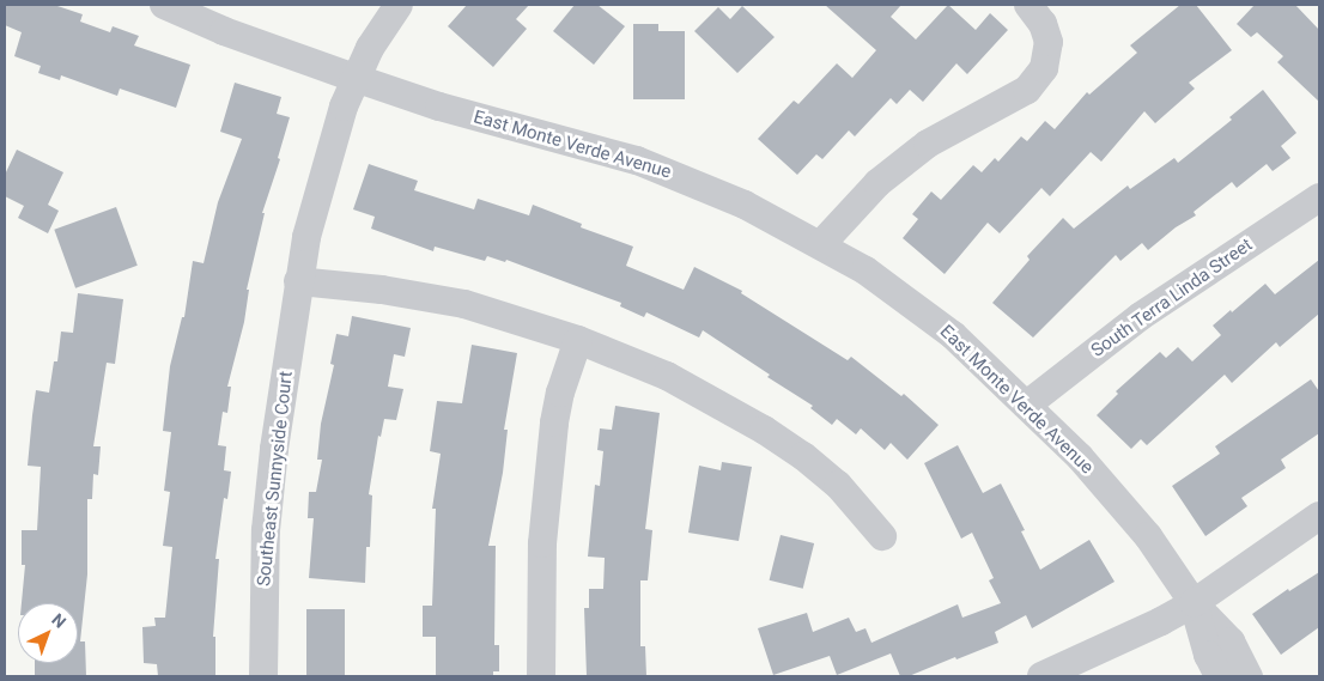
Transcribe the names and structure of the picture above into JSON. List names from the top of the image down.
{
  "streets": {
    "street": ["East Monte Verde Avenue", "South Terra Linda Street", "Southeast Sunnyside Court"]
  },
  "crossings": [
    ["East Monte Verde Avenue", "South Terra Linda Street"],
    ["East Monte Verde Avenue", "Southeast Sunnyside Court"]
  ],
  "north": "top right"
}
